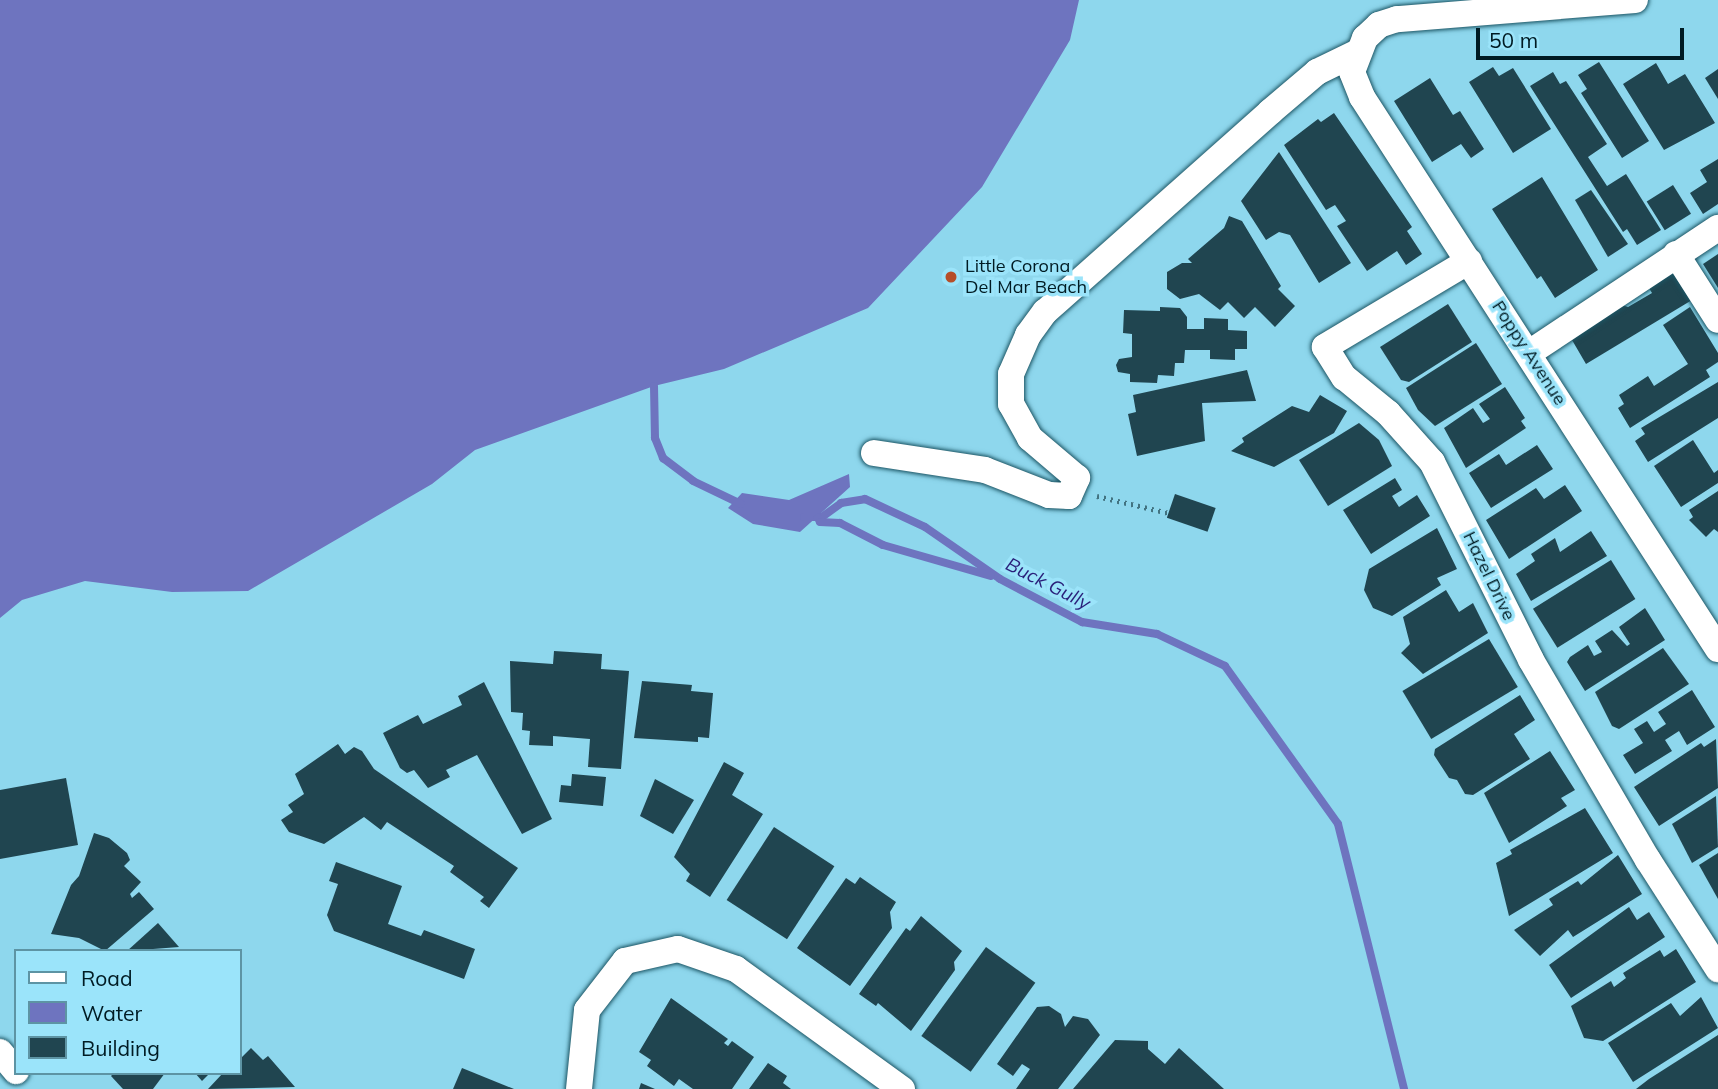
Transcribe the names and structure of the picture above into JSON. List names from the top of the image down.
{
  "streets": {
    "street": ["Poppy Avenue", "Hazel Drive"]
  },
  "crossings": [
    ["Poppy Avenue", "Hazel Drive"]
  ],
  "water": ["Buck Gully"],
  "places": ["Little Corona Del Mar Beach"],
  "legend": ["Road", "Water", "Building"],
  "scale_bar": "50 m"
}
